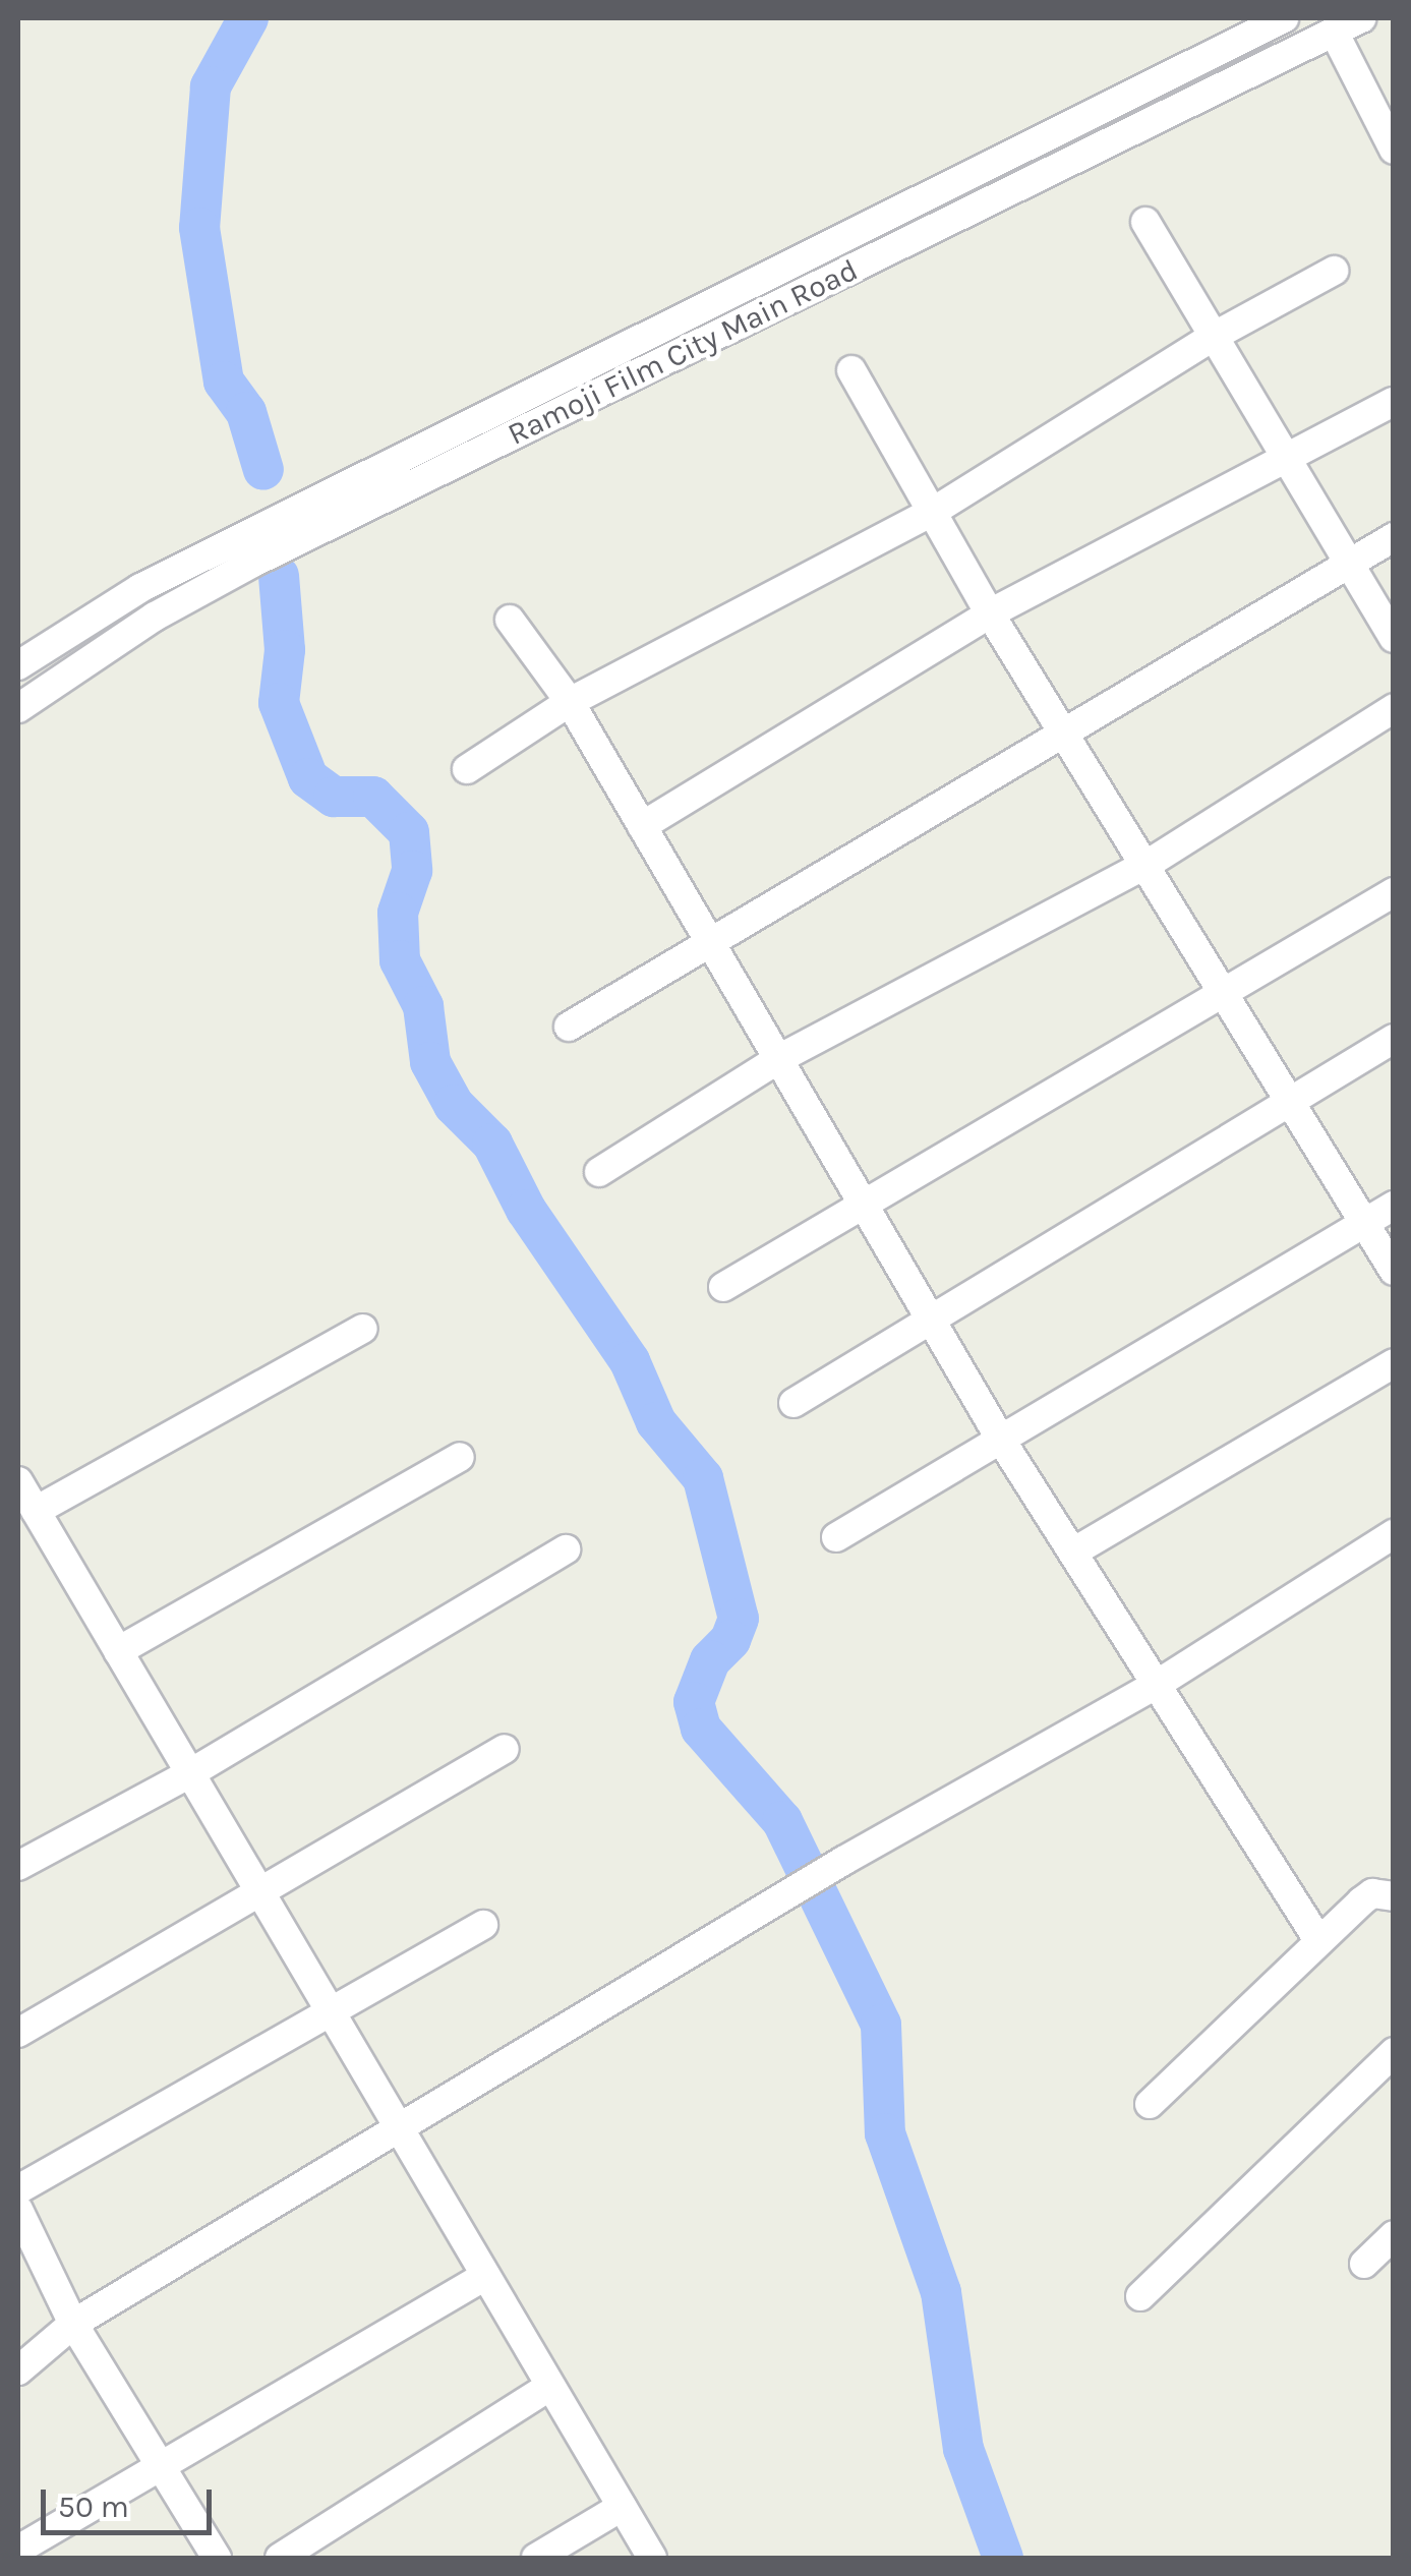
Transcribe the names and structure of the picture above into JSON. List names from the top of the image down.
{
  "streets": {
    "street": ["Ramoji Film City Main Road"]
  },
  "scale_bar": "50 m"
}
